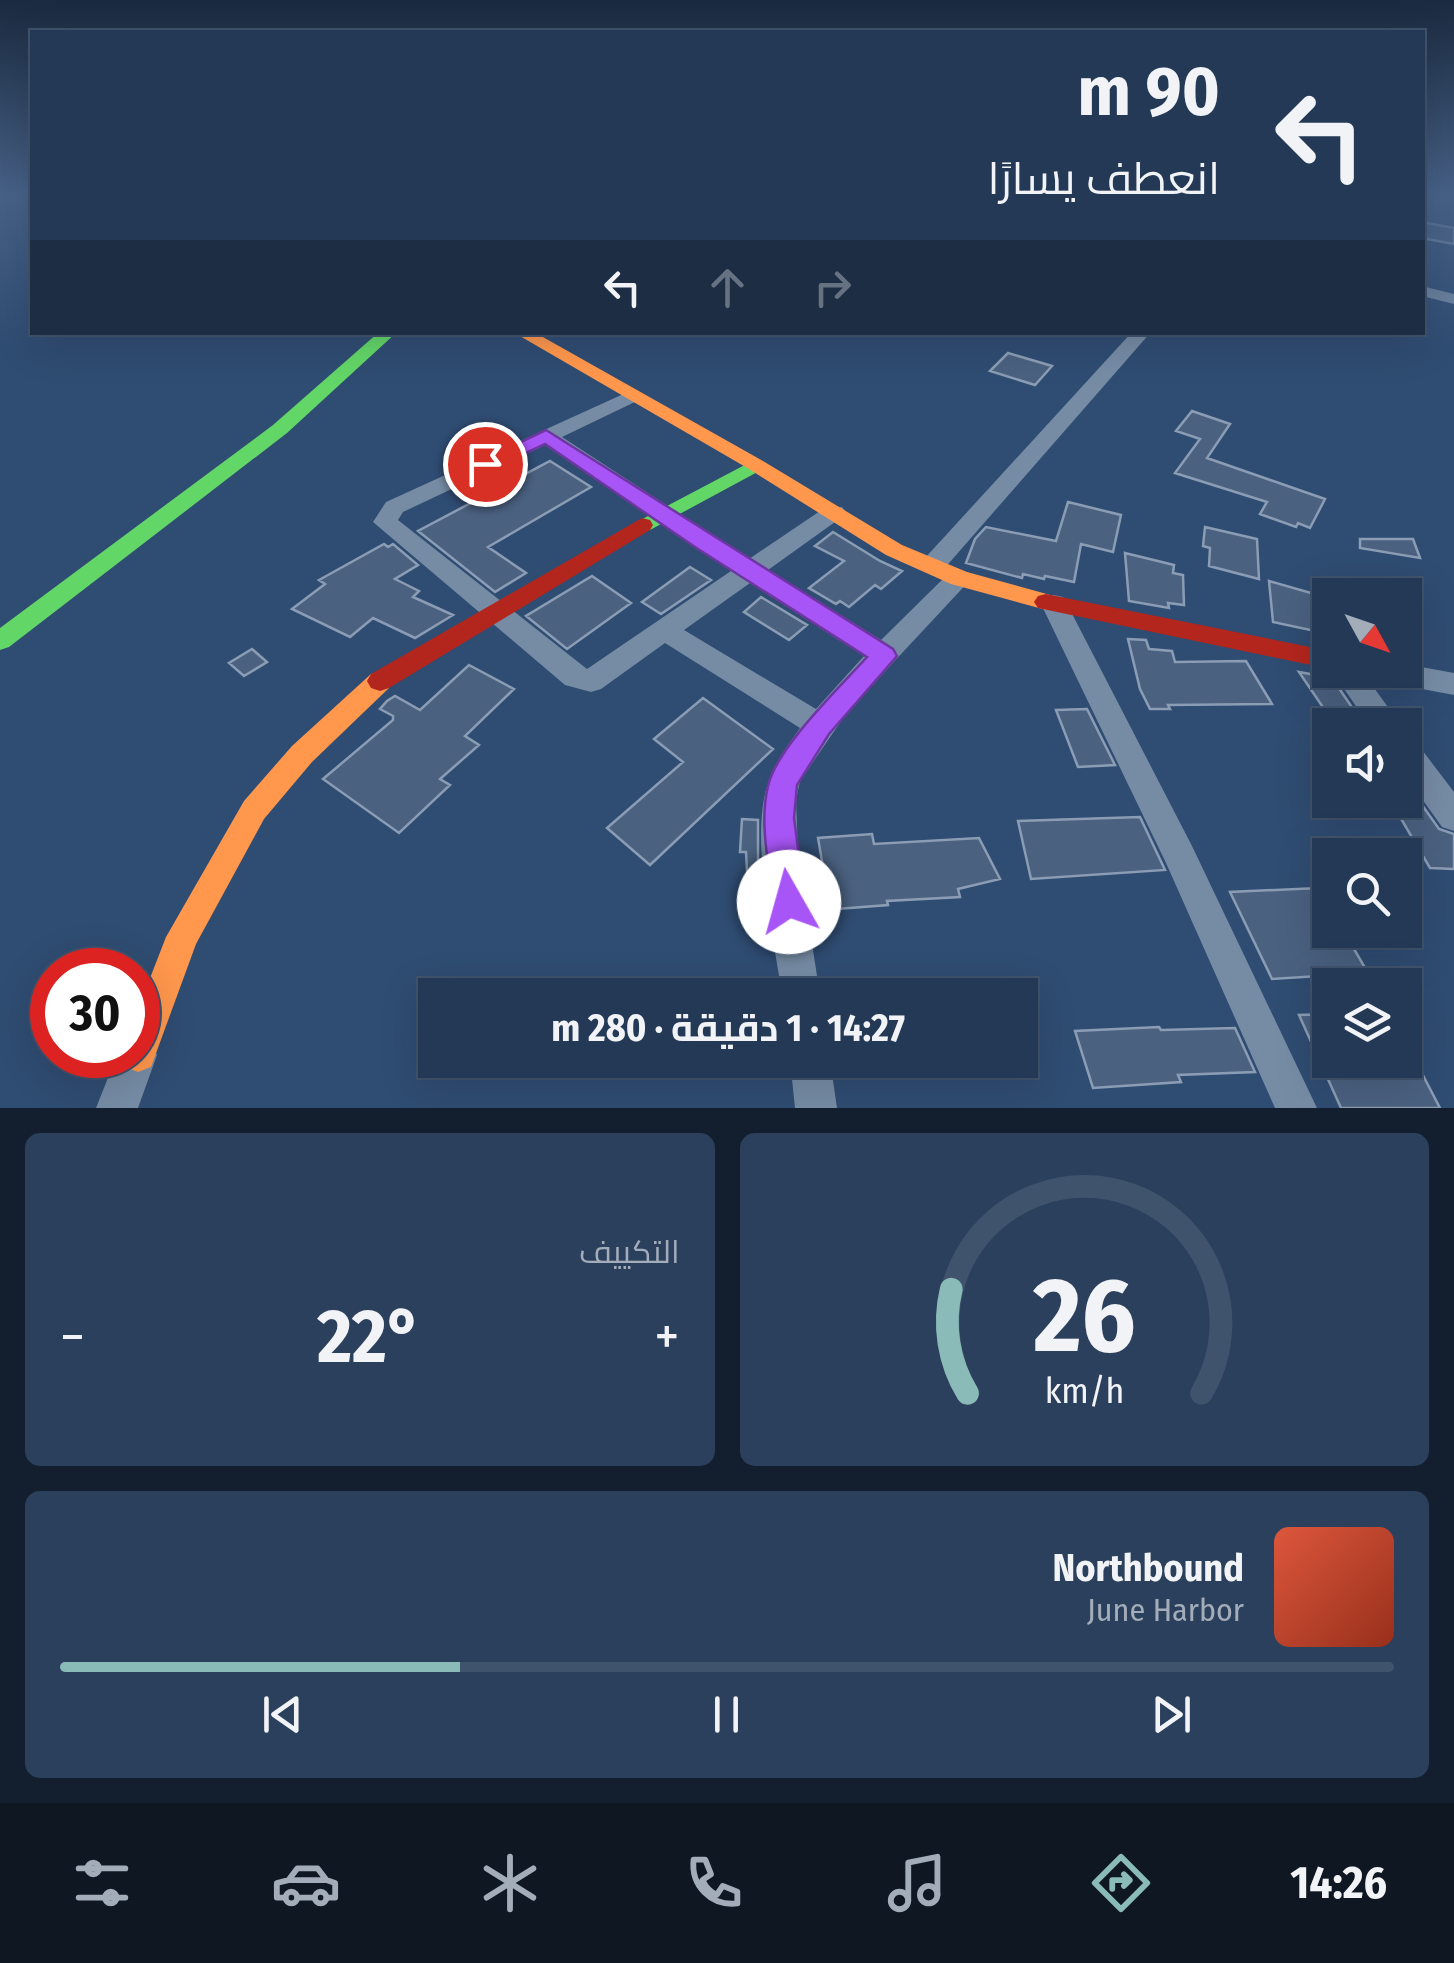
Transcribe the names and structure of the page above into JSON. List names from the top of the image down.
{
  "north": "bottom right",
  "page": {
    "turn": ["90 m", "انعطف يسارًا"],
    "limit": "30",
    "trip": "14:27 · 1 دقيقة · 280 m",
    "tile": "التكييف",
    "heat": ["−", "22°", "+"],
    "song": ["Northbound", "June Harbor"],
    "tabs": "14:26",
    "gauge": ["26", "km/h"]
  }
}
